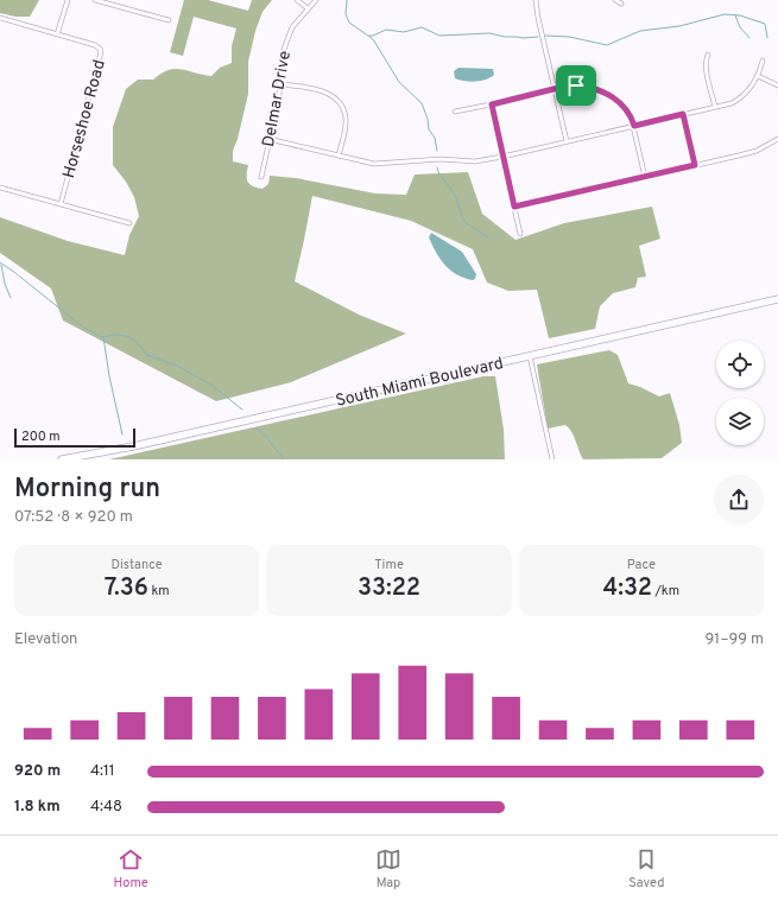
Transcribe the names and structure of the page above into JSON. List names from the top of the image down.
{
  "streets": {
    "highway": ["South Miami Boulevard"],
    "street": ["Delmar Drive", "Horseshoe Road"]
  },
  "scale_bar": "200 m",
  "page": {
    "scale": "200 m",
    "heading": ["Morning run", "07:52 · 8 × 920 m"],
    "stats": [
      ["Distance", "7.36 km"],
      ["Time", "33:22"],
      ["Pace", "4:32 /km"]
    ],
    "chart": ["Elevation", "91–99 m"],
    "list": [
      {
        "name": "920 m",
        "note": "4:11"
      },
      {
        "name": "1.8 km",
        "note": "4:48"
      }
    ],
    "tabs": ["Home", "Map", "Saved"]
  }
}
